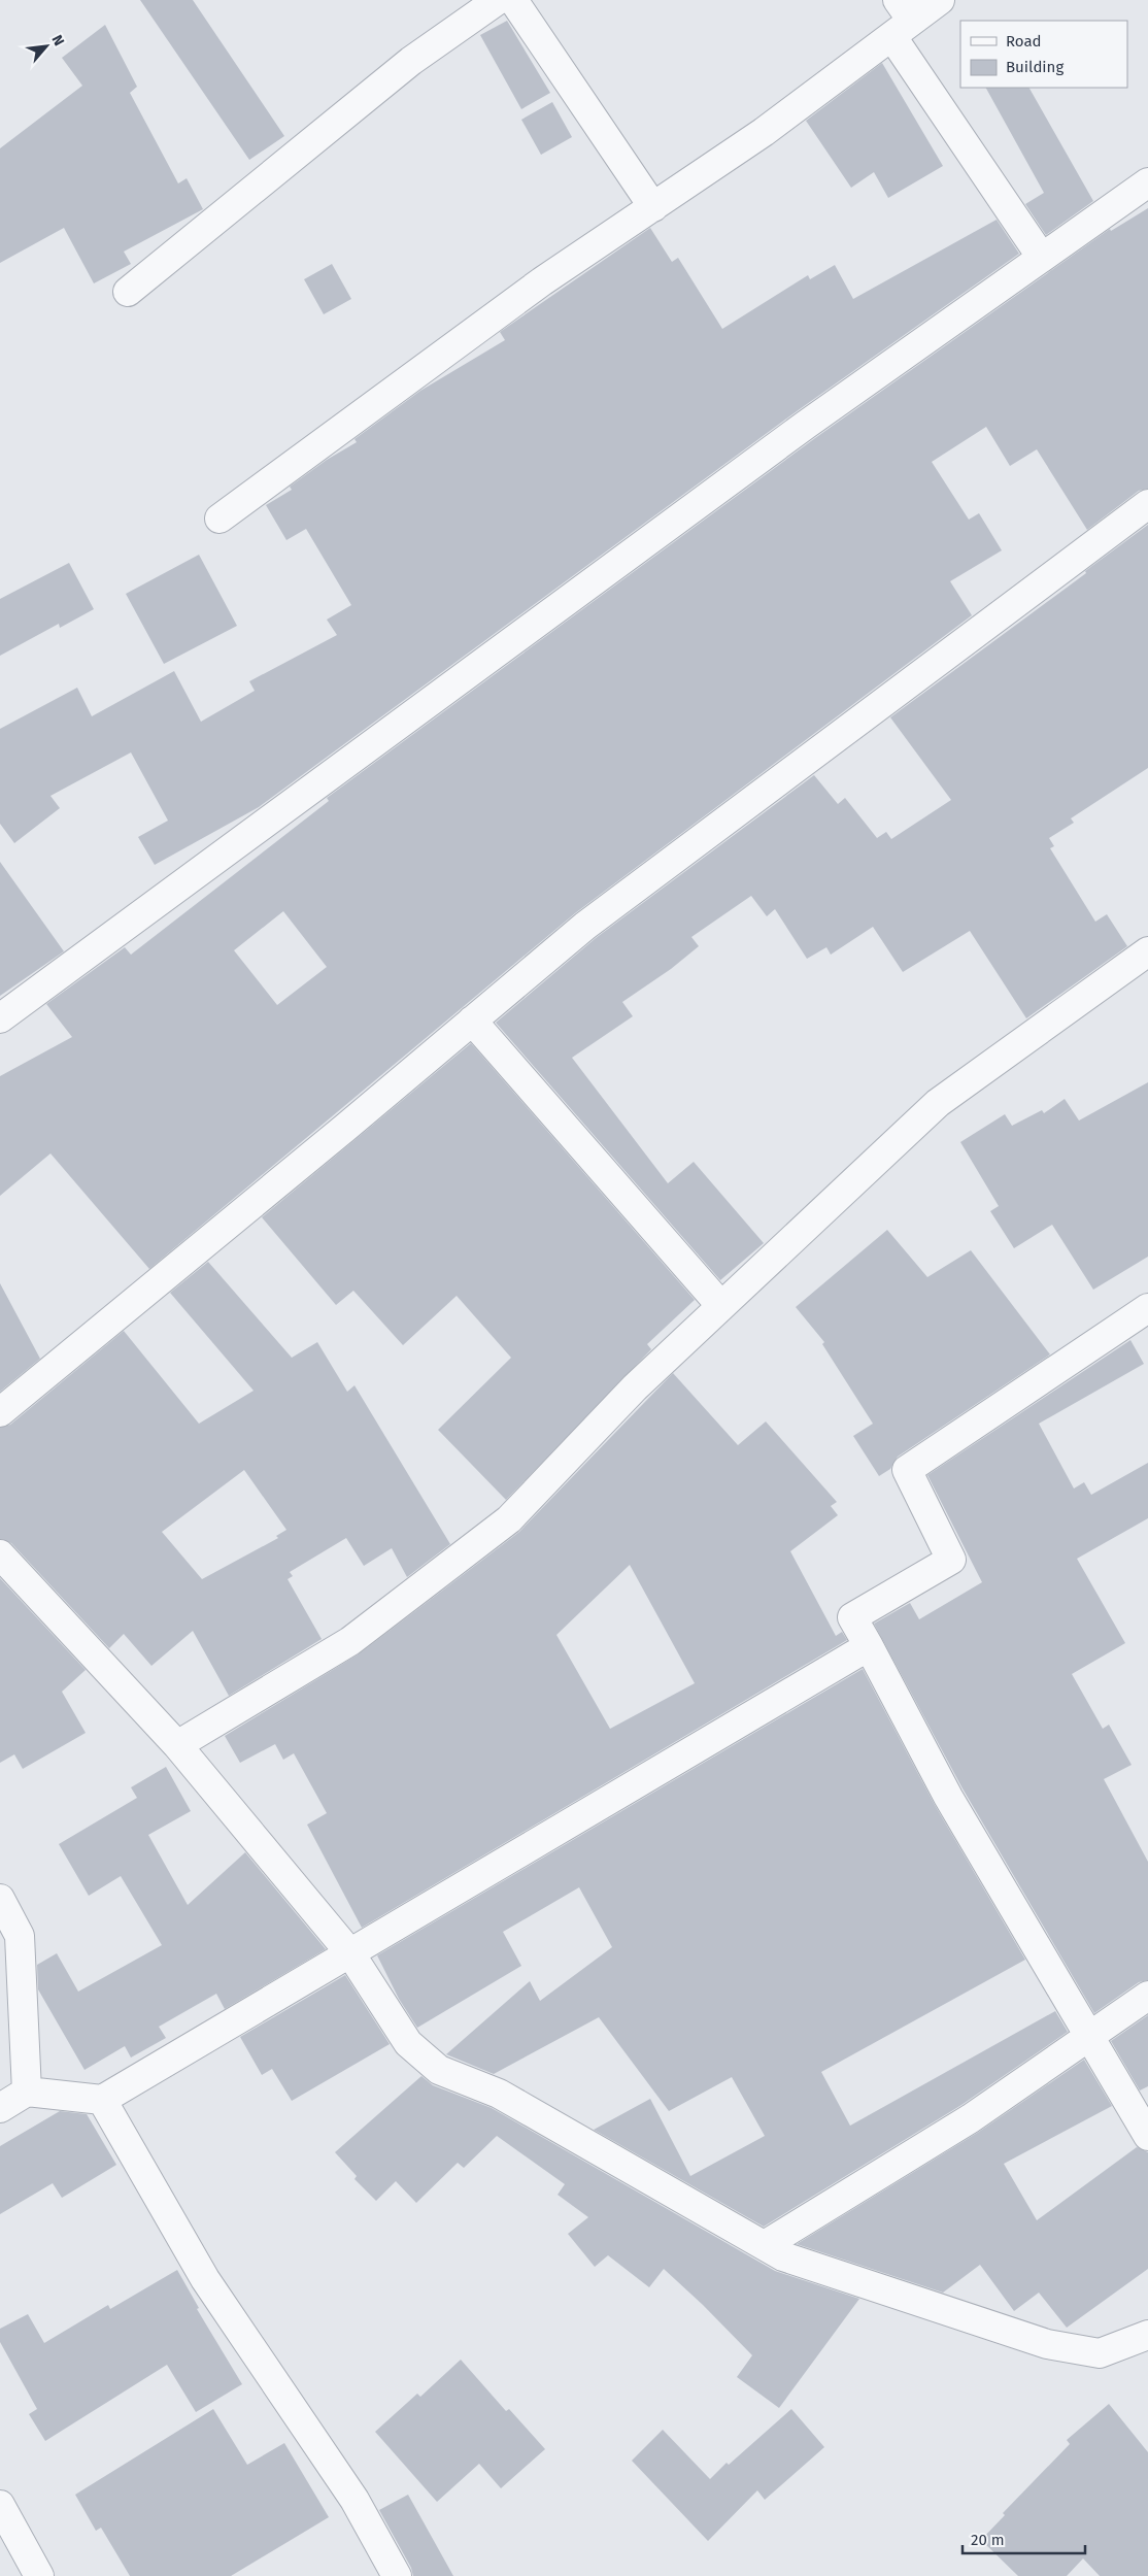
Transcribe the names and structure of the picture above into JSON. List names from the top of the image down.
{
  "legend": ["Road", "Building"],
  "scale_bar": "20 m",
  "north": "top right"
}
